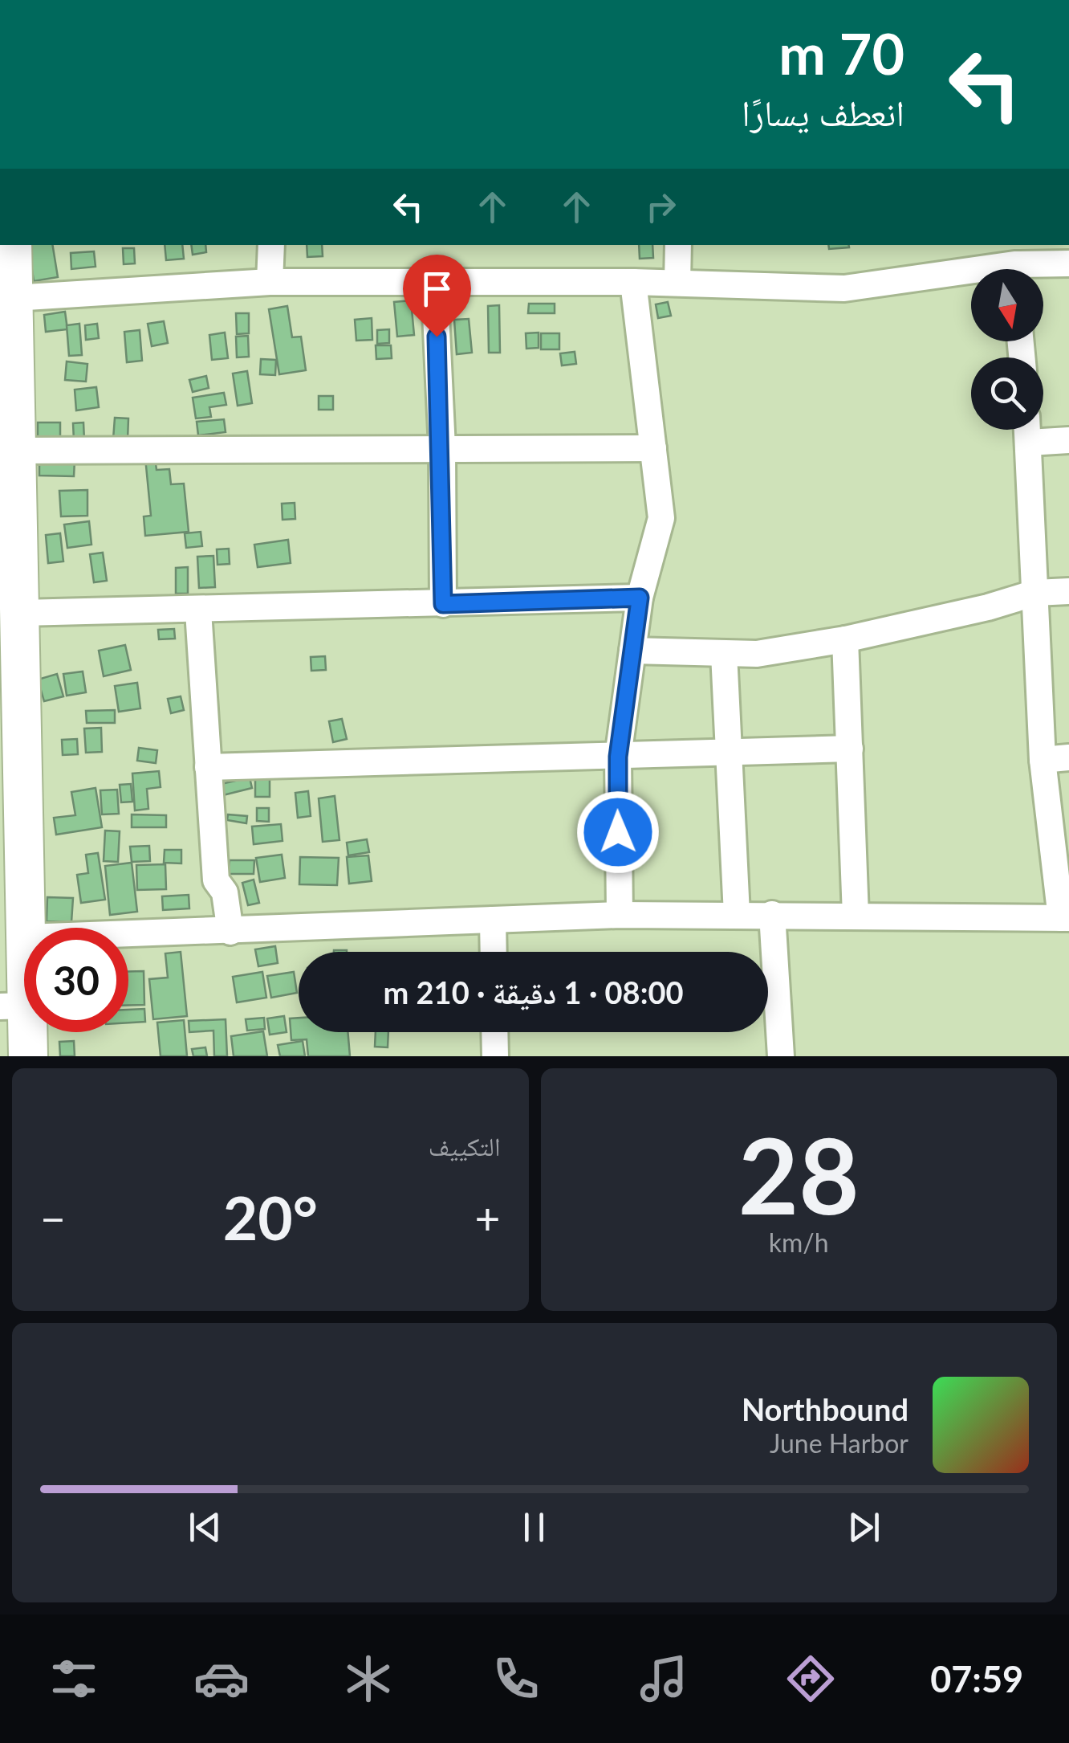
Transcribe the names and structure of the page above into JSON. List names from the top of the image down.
{
  "north": "bottom",
  "page": {
    "turn": ["70 m", "انعطف يسارًا"],
    "limit": "30",
    "trip": "08:00 · 1 دقيقة · 210 m",
    "tile": [
      ["28", "km/h"],
      "التكييف"
    ],
    "heat": ["−", "20°", "+"],
    "song": ["Northbound", "June Harbor"],
    "tabs": "07:59"
  }
}
